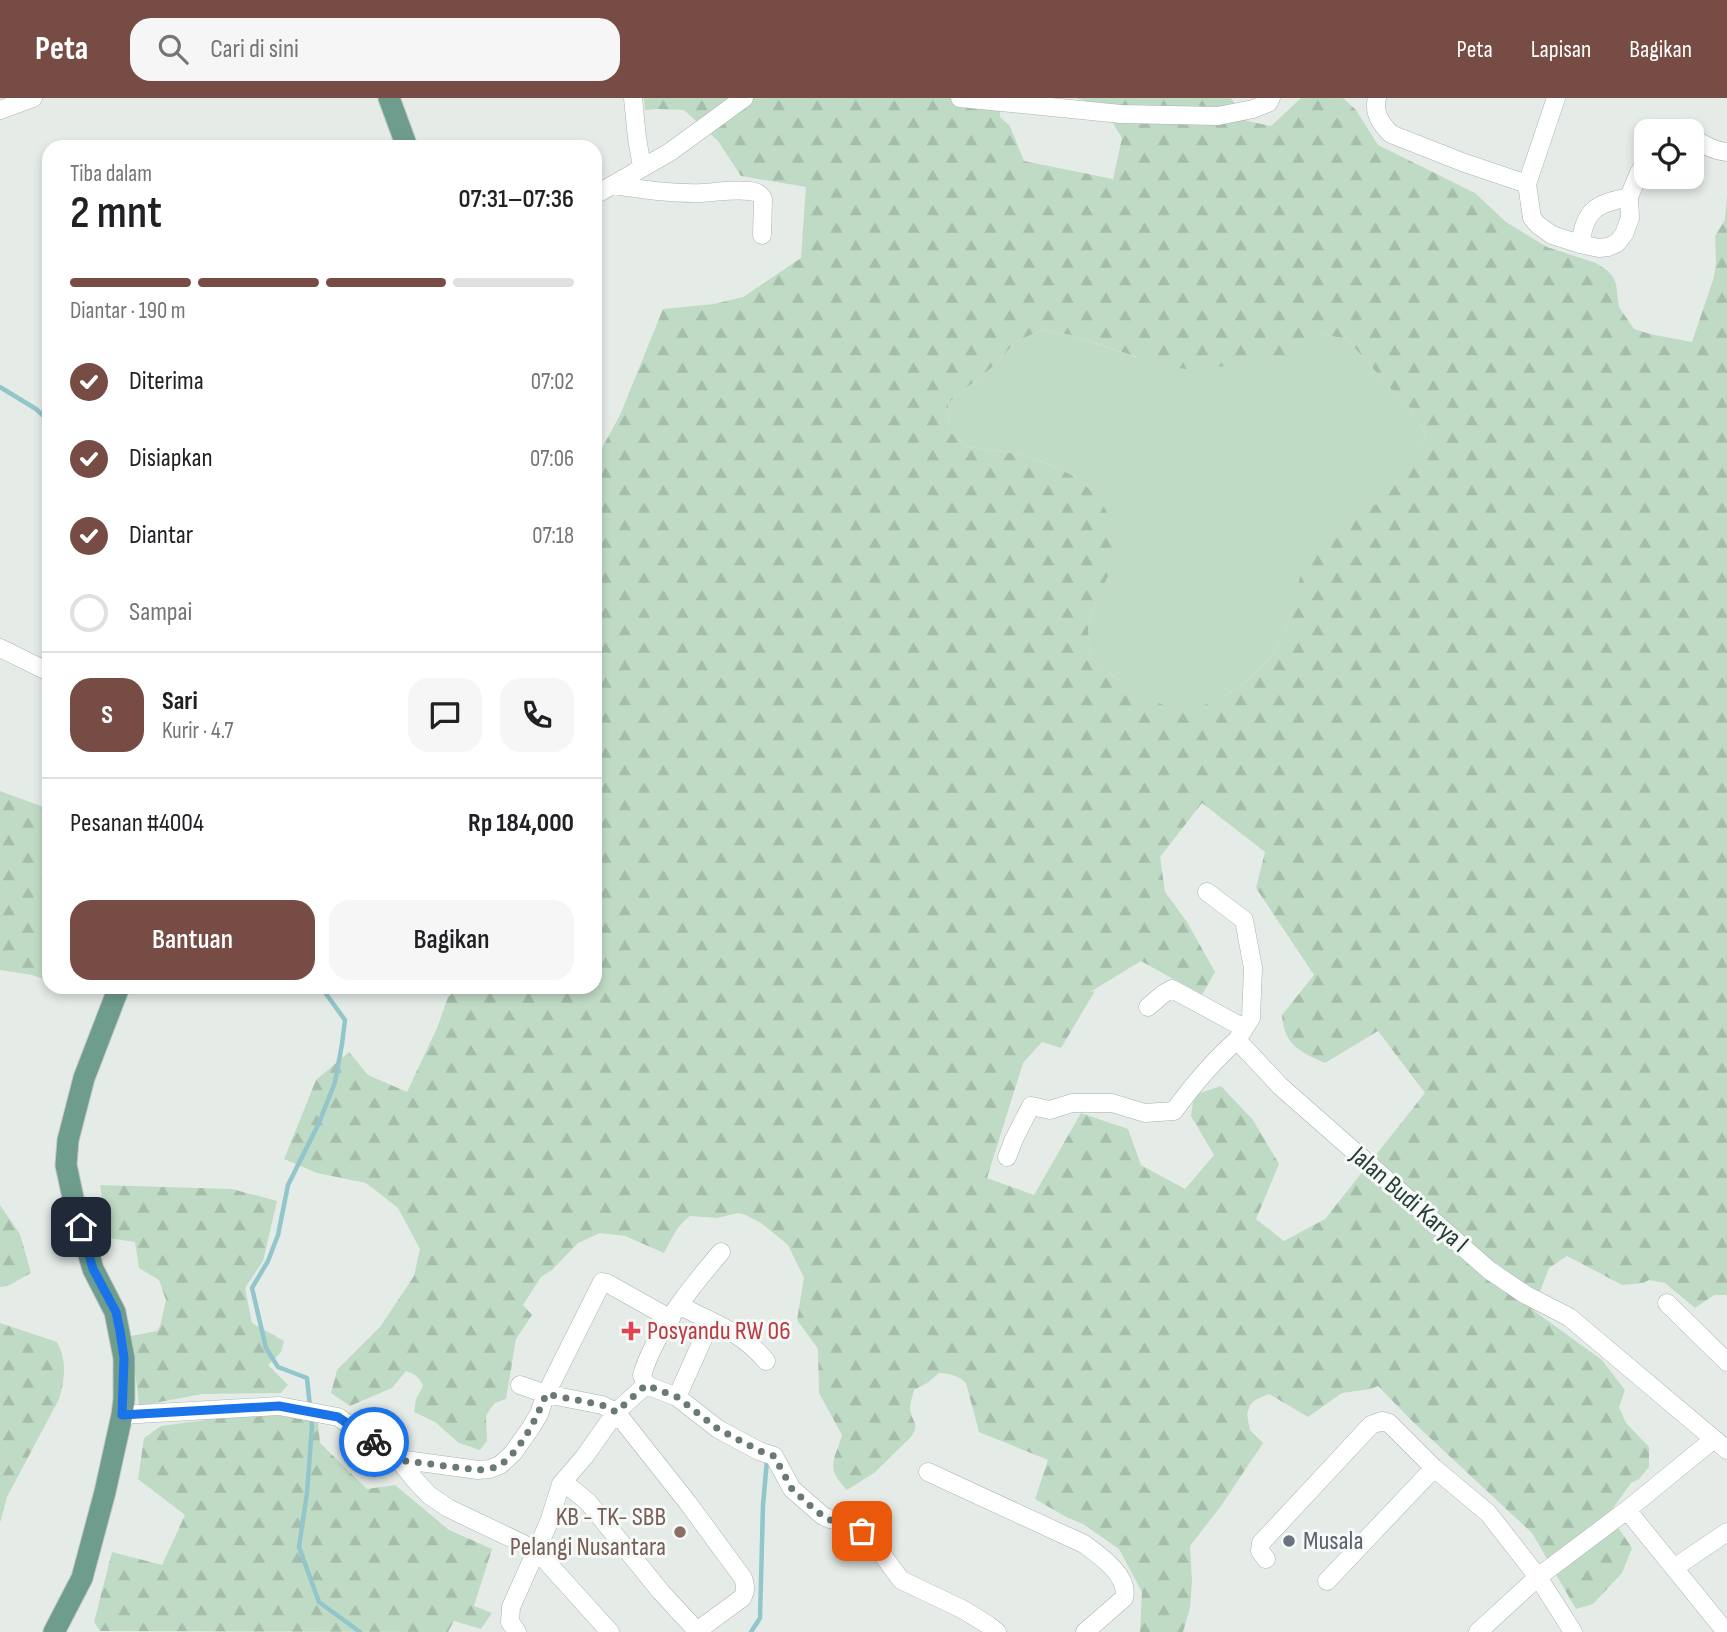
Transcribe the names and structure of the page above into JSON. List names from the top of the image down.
{
  "streets": {
    "street": ["Jalan Budi Karya I"]
  },
  "places": {
    "health": ["Posyandu RW 06"],
    "other": ["KB - TK- SBB Pelangi Nusantara", "Musala"]
  },
  "page": {
    "header": "Peta",
    "search": "Cari di sini",
    "nav": ["Peta", "Lapisan", "Bagikan"],
    "heading": ["2 mnt", "Tiba dalam", "07:31–07:36"],
    "panel": [
      "Sari",
      "Kurir · 4.7",
      "Pesanan #4004",
      "Rp 184,000"
    ],
    "bar": "Diantar · 190 m",
    "list": [
      ["Diterima", "07:02"],
      ["Disiapkan", "07:06"],
      ["Diantar", "07:18"],
      "Sampai"
    ],
    "round": "S",
    "buttons": ["Bantuan", "Bagikan"]
  }
}
